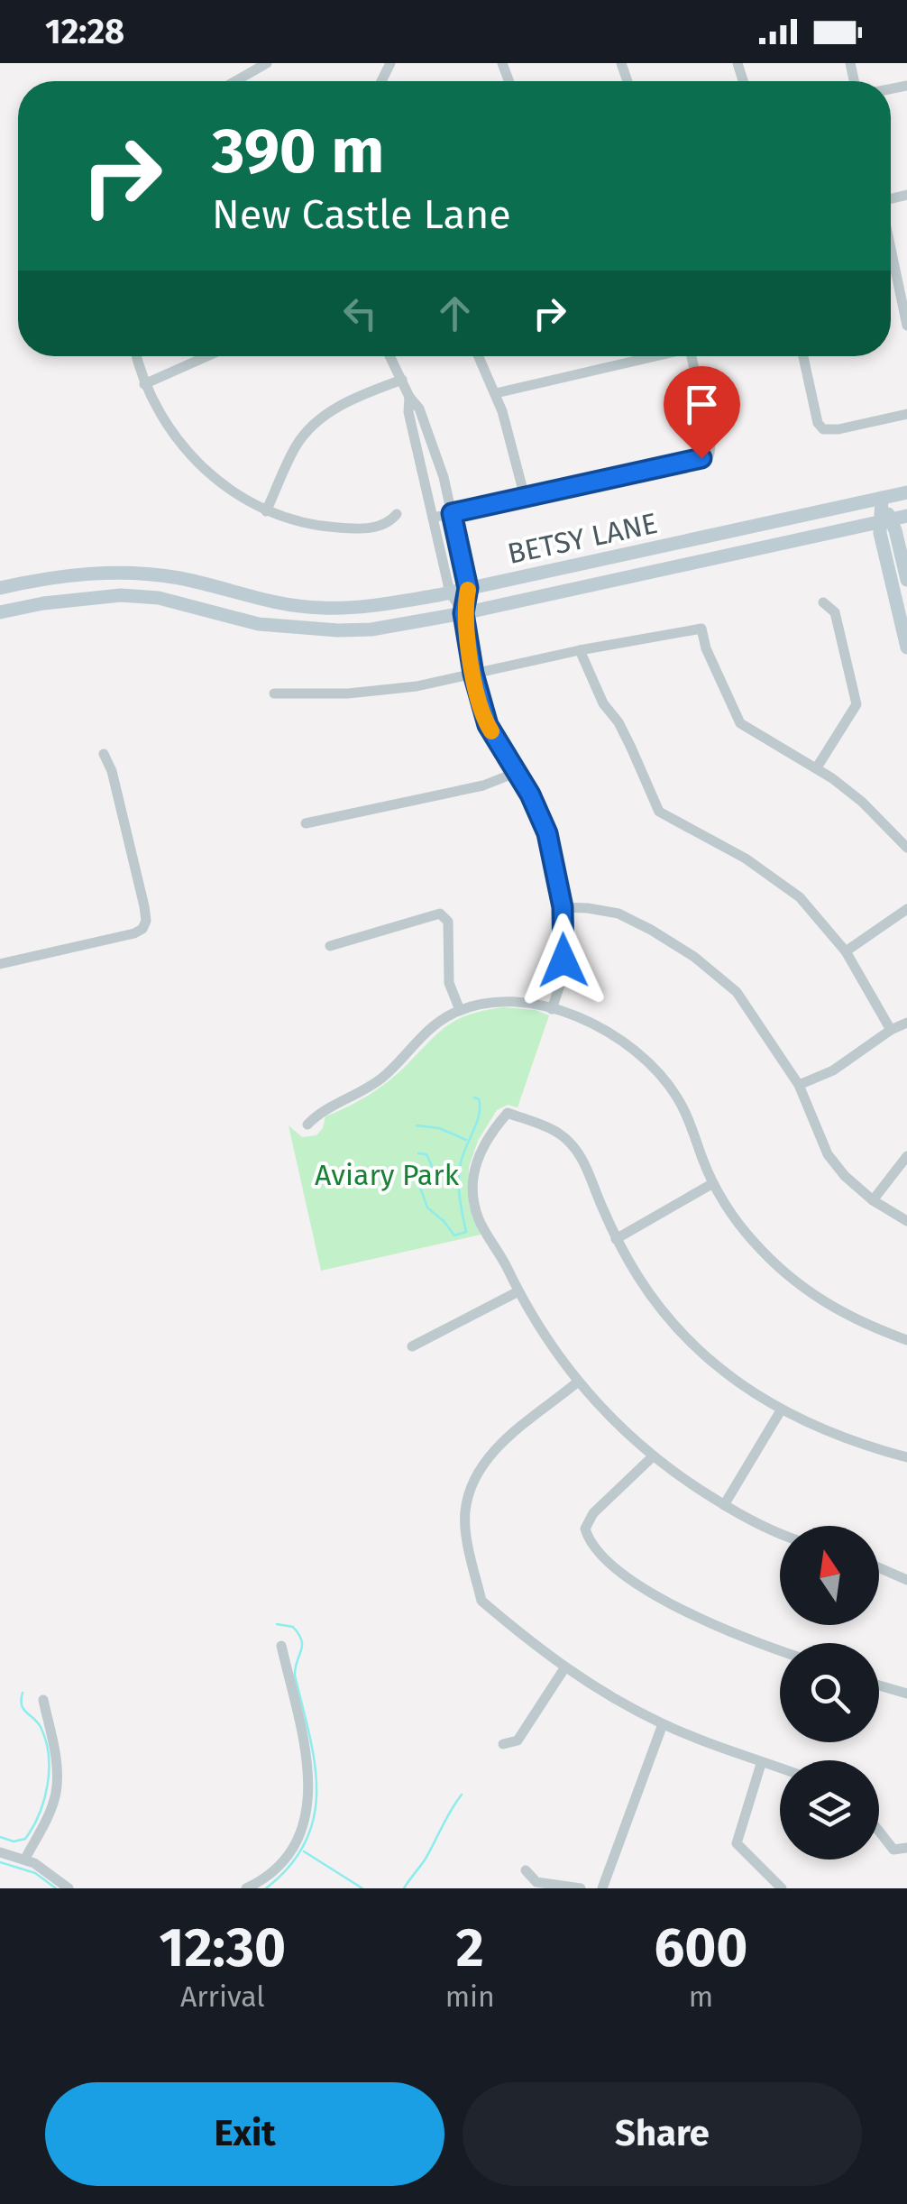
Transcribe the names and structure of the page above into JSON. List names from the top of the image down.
{
  "streets": {
    "main road": ["BETSY LANE"]
  },
  "parks": ["Aviary Park"],
  "north": "top",
  "page": {
    "status": "12:28",
    "turn": ["390 m", "New Castle Lane"],
    "eta": [
      "12:30",
      "Arrival",
      "2",
      "min",
      "600",
      "m"
    ],
    "buttons": ["Exit", "Share"]
  }
}
